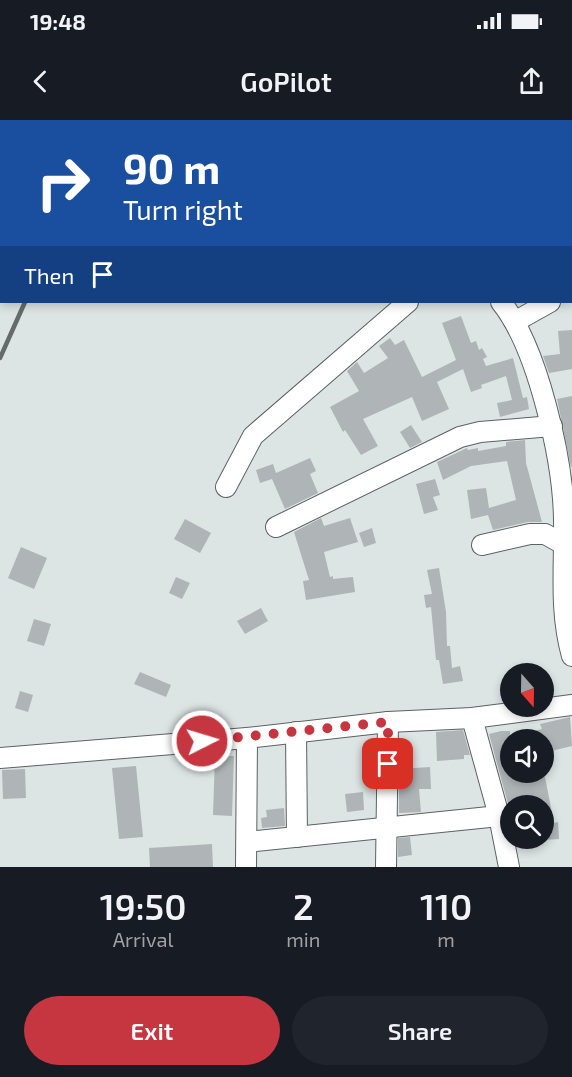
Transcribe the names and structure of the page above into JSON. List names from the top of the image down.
{
  "north": "bottom",
  "page": {
    "status": "19:48",
    "header": "GoPilot",
    "turn": ["90 m", "Turn right"],
    "then": "Then",
    "eta": [
      "19:50",
      "Arrival",
      "2",
      "min",
      "110",
      "m"
    ],
    "buttons": ["Exit", "Share"]
  }
}
